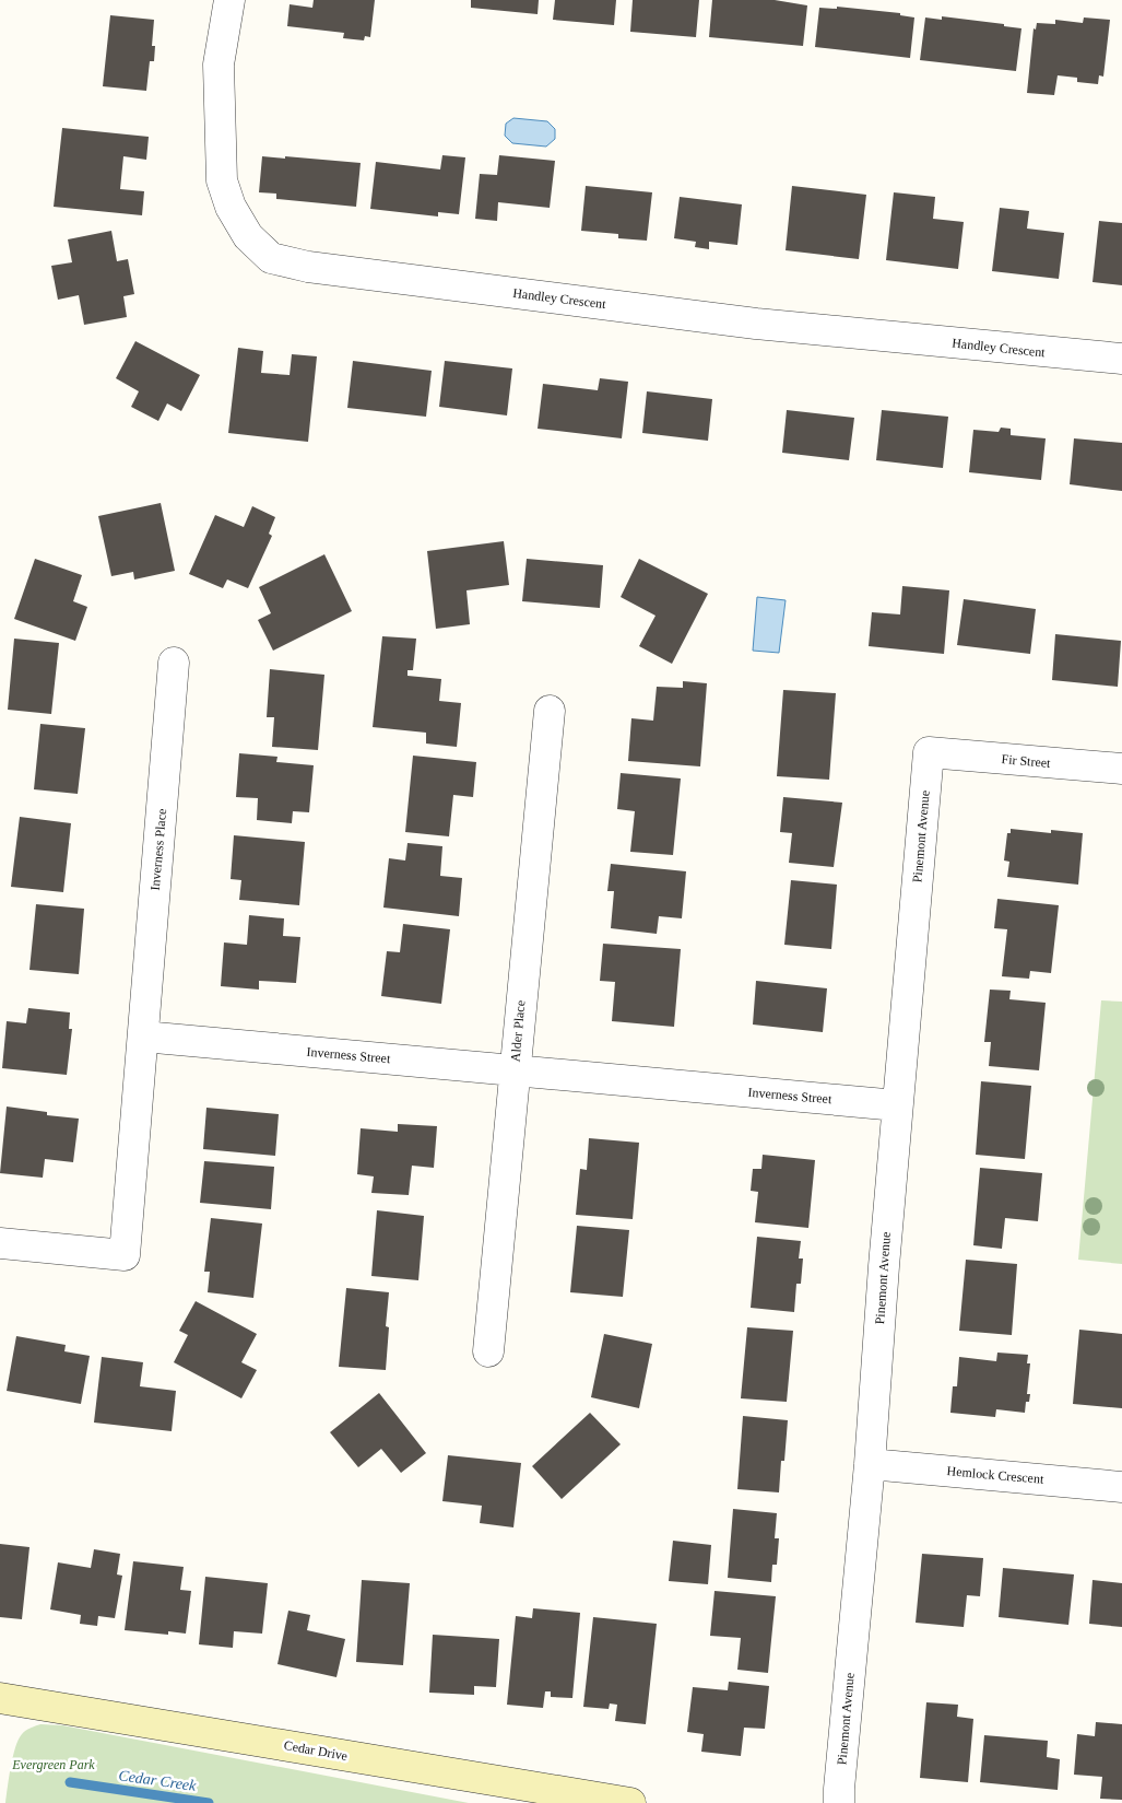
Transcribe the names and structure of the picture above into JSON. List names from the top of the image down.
{
  "streets": {
    "street": [
      "Handley Crescent",
      "Fir Street",
      "Pinemont Avenue",
      "Inverness Place",
      "Alder Place",
      "Inverness Street",
      "Hemlock Crescent",
      "Cedar Drive"
    ]
  },
  "crossings": [
    ["Fir Street", "Pinemont Avenue"],
    ["Pinemont Avenue", "Inverness Street"],
    ["Pinemont Avenue", "Hemlock Crescent"],
    ["Inverness Place", "Inverness Street"],
    ["Alder Place", "Inverness Street"]
  ],
  "water": ["Cedar Creek"],
  "parks": ["Evergreen Park"]
}
